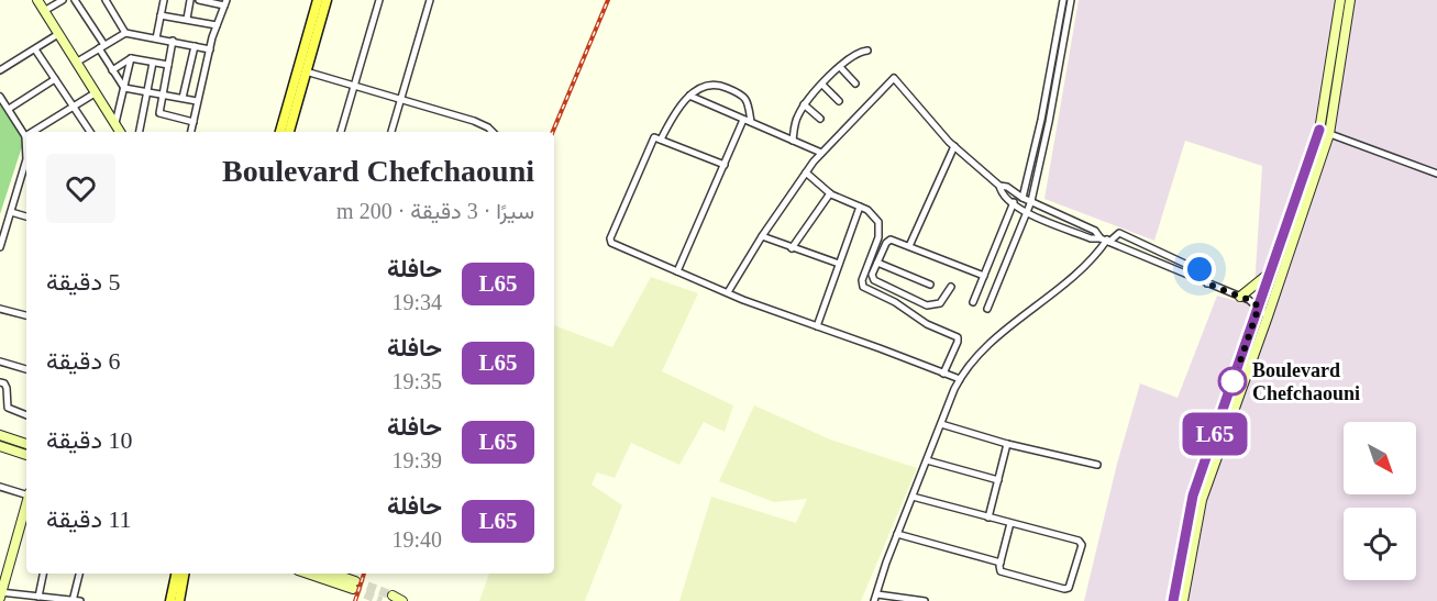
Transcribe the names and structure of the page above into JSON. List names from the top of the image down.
{
  "places": ["Boulevard Chefchaouni"],
  "lines": ["bus line L65"],
  "north": "bottom right",
  "page": {
    "on_map": "L65",
    "heading": ["Boulevard Chefchaouni", "سيرًا · 3 دقيقة · 200 m"],
    "list": [
      {
        "mark": "L65",
        "name": "حافلة",
        "note": "19:34",
        "value": "5 دقيقة"
      },
      {
        "mark": "L65",
        "name": "حافلة",
        "note": "19:35",
        "value": "6 دقيقة"
      },
      {
        "mark": "L65",
        "name": "حافلة",
        "note": "19:39",
        "value": "10 دقيقة"
      },
      {
        "mark": "L65",
        "name": "حافلة",
        "note": "19:40",
        "value": "11 دقيقة"
      }
    ]
  }
}
